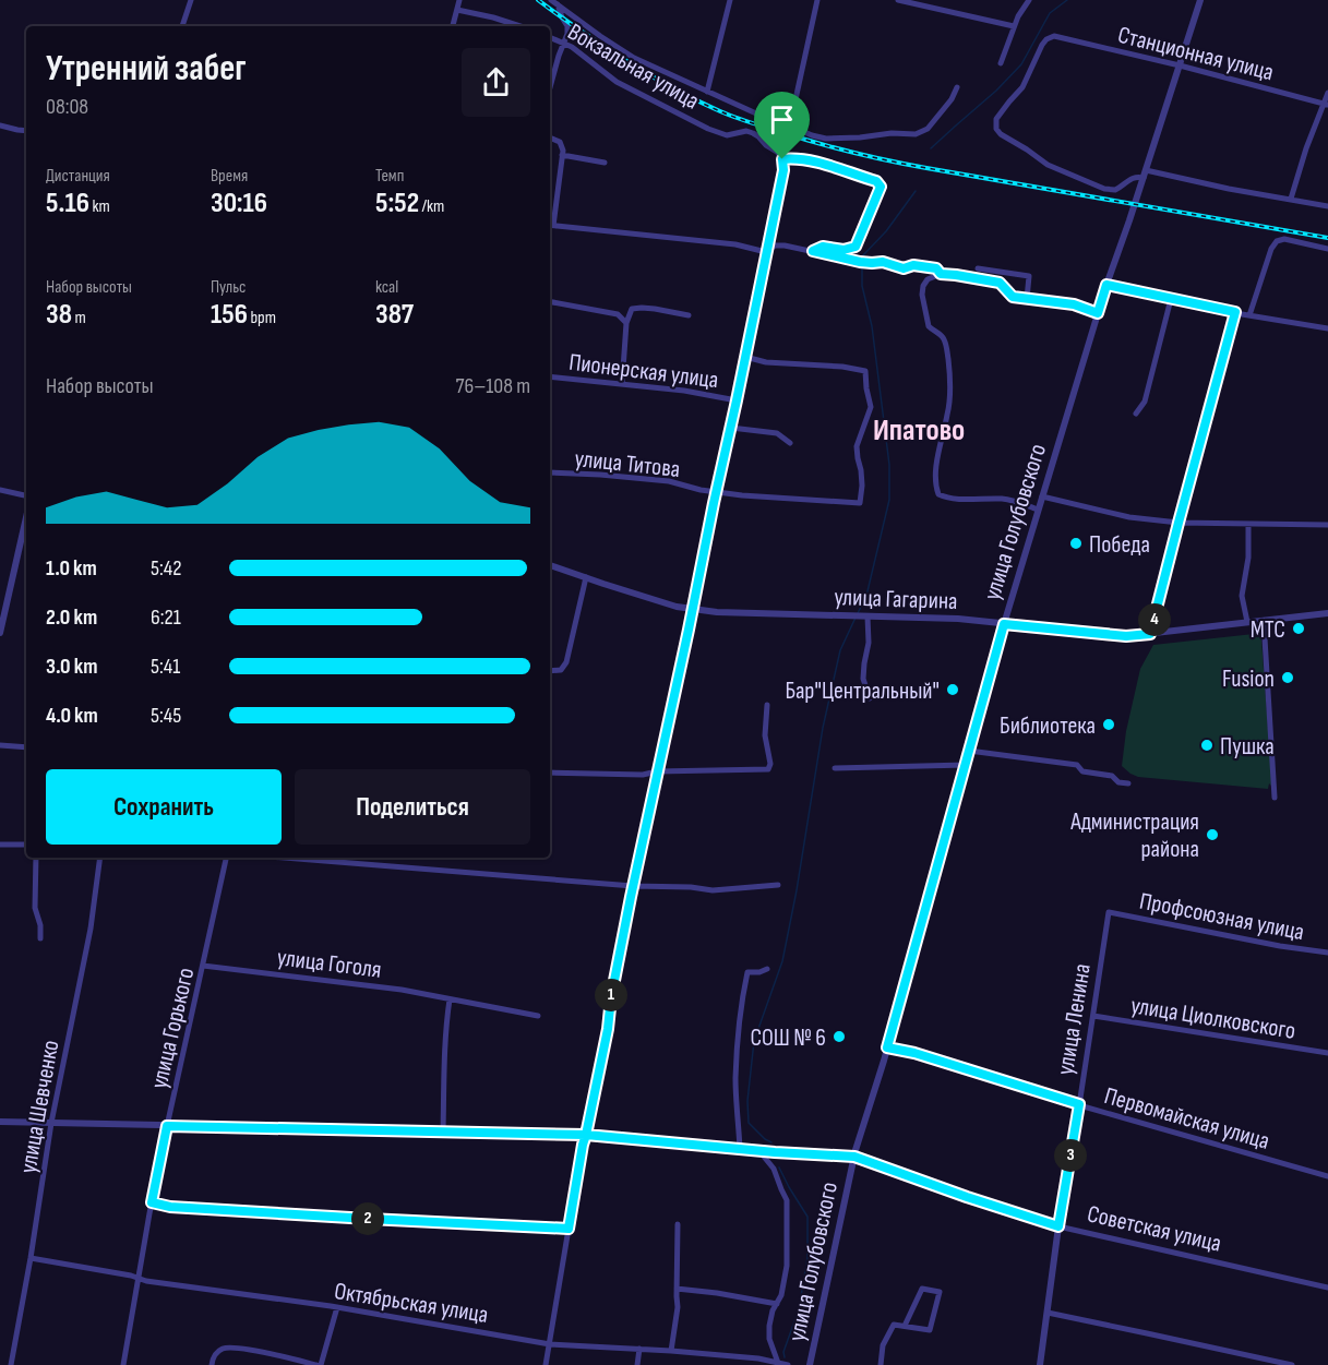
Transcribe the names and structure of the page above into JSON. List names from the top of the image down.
{
  "streets": {
    "street": [
      "Станционная улица",
      "Вокзальная улица",
      "Пионерская улица",
      "улица Титова",
      "улица Голубовского",
      "улица Гагарина",
      "Профсоюзная улица",
      "улица Гоголя",
      "улица Циолковского",
      "улица Ленина",
      "улица Горького",
      "улица Шевченко",
      "Первомайская улица",
      "Советская улица",
      "Октябрьская улица"
    ]
  },
  "crossings": [
    ["Станционная улица", "улица Голубовского"],
    ["Пионерская улица", "улица Титова"],
    ["улица Голубовского", "улица Гагарина"],
    ["улица Голубовского", "Первомайская улица"],
    ["улица Голубовского", "Советская улица"],
    ["Профсоюзная улица", "улица Ленина"],
    ["улица Гоголя", "улица Горького"],
    ["улица Циолковского", "улица Ленина"],
    ["улица Ленина", "Первомайская улица"],
    ["улица Ленина", "Советская улица"],
    ["улица Горького", "Советская улица"],
    ["улица Горького", "Октябрьская улица"],
    ["улица Шевченко", "Советская улица"],
    ["улица Шевченко", "Октябрьская улица"]
  ],
  "districts": ["Ипатово"],
  "places": [
    "Победа",
    "МТС",
    "Fusion",
    "Бар\"Центральный\"",
    "Библиотека",
    "Пушка",
    "Администрация района",
    "СОШ № 6"
  ],
  "page": {
    "heading": ["Утренний забег", "08:08"],
    "stats": [
      ["Дистанция", "5.16 km"],
      ["Время", "30:16"],
      ["Темп", "5:52 /km"],
      ["Набор высоты", "38 m"],
      ["Пульс", "156 bpm"],
      ["kcal", "387"]
    ],
    "chart": ["Набор высоты", "76–108 m"],
    "list": [
      {
        "name": "1.0 km",
        "note": "5:42"
      },
      {
        "name": "2.0 km",
        "note": "6:21"
      },
      {
        "name": "3.0 km",
        "note": "5:41"
      },
      {
        "name": "4.0 km",
        "note": "5:45"
      }
    ],
    "pins": [
      "4",
      "1",
      "3",
      "2"
    ],
    "buttons": ["Сохранить", "Поделиться"]
  }
}
